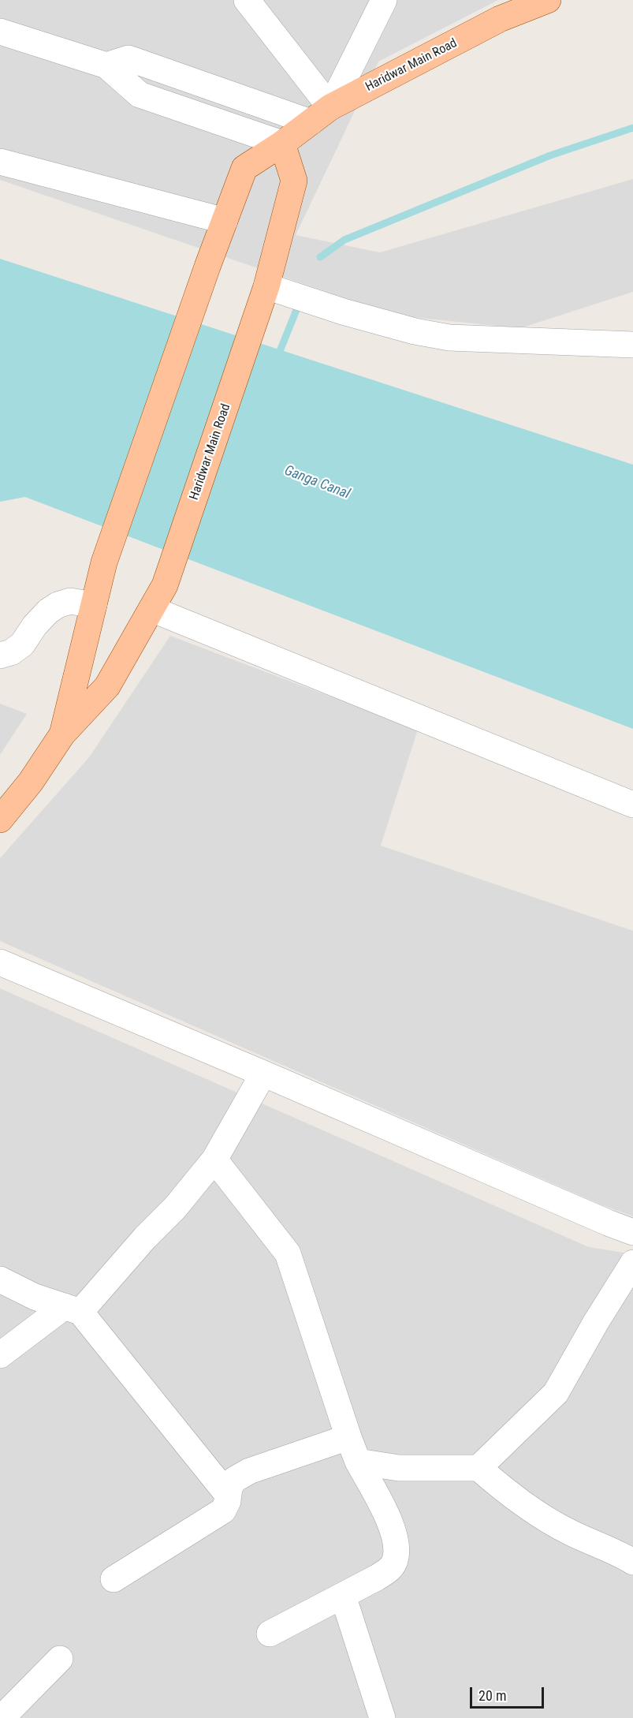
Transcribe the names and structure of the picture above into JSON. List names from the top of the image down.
{
  "streets": {
    "main road": ["Haridwar Main Road"]
  },
  "water": ["Ganga Canal"],
  "scale_bar": "20 m"
}
